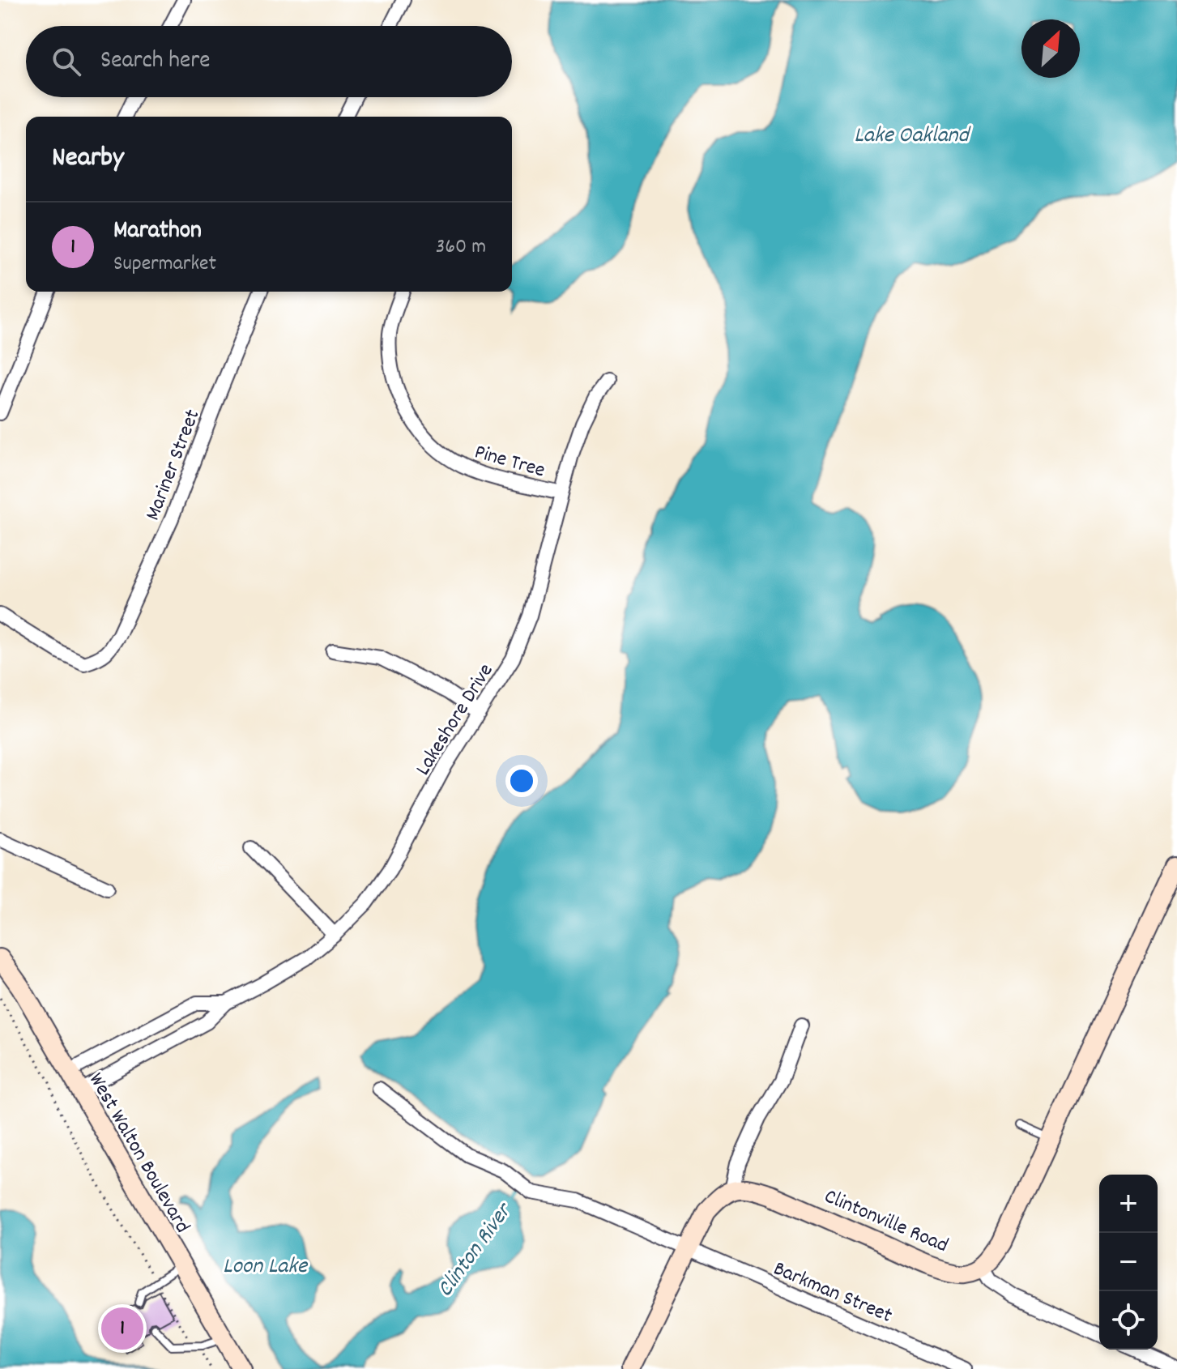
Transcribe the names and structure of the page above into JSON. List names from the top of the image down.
{
  "streets": {
    "street": [
      "Pine Tree",
      "Mariner Street",
      "Lakeshore Drive",
      "West Walton Boulevard",
      "Clintonville Road",
      "Barkman Street"
    ]
  },
  "crossings": [
    ["Pine Tree", "Lakeshore Drive"],
    ["Lakeshore Drive", "West Walton Boulevard"]
  ],
  "water": ["Lake Oakland", "Clinton River", "Loon Lake"],
  "north": "top right",
  "page": {
    "search": "Search here",
    "heading": "Nearby",
    "list": [
      {
        "mark": "1",
        "name": "Marathon",
        "note": "Supermarket",
        "value": "360 m"
      }
    ],
    "map_buttons": ["+", "−"],
    "pins": "1"
  }
}
